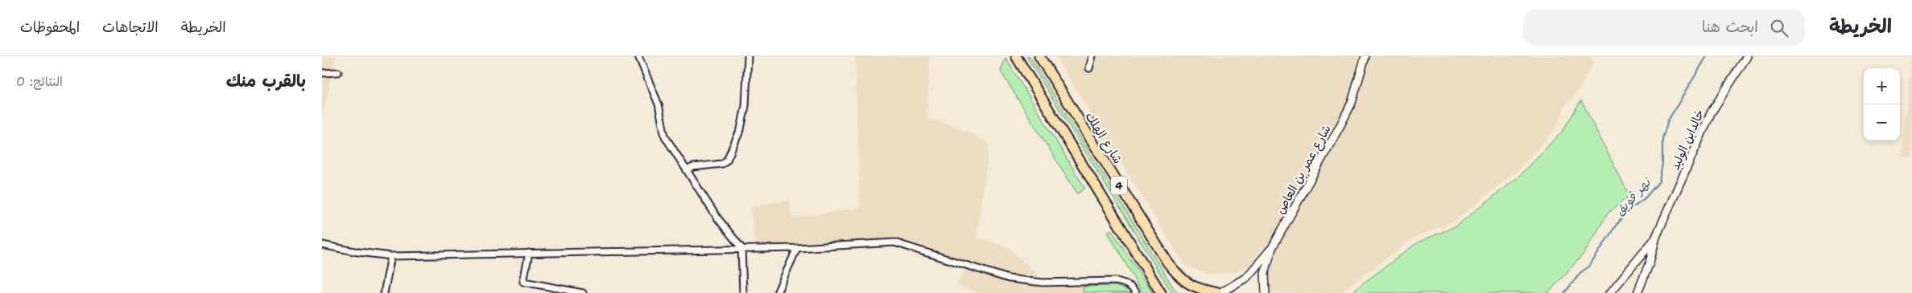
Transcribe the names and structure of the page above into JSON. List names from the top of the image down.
{
  "streets": {
    "highway": ["شارع الهلك", "4"],
    "main road": ["خالدابن الوليد", "شارع عمر بن العاص"]
  },
  "water": ["نهر قويق"],
  "page": {
    "header": "الخريطة",
    "search": "ابحث هنا",
    "nav": ["الخريطة", "الاتجاهات", "المحفوظات"],
    "heading": ["بالقرب منك", "النتائج: 0"],
    "map_buttons": ["+", "−"]
  }
}
